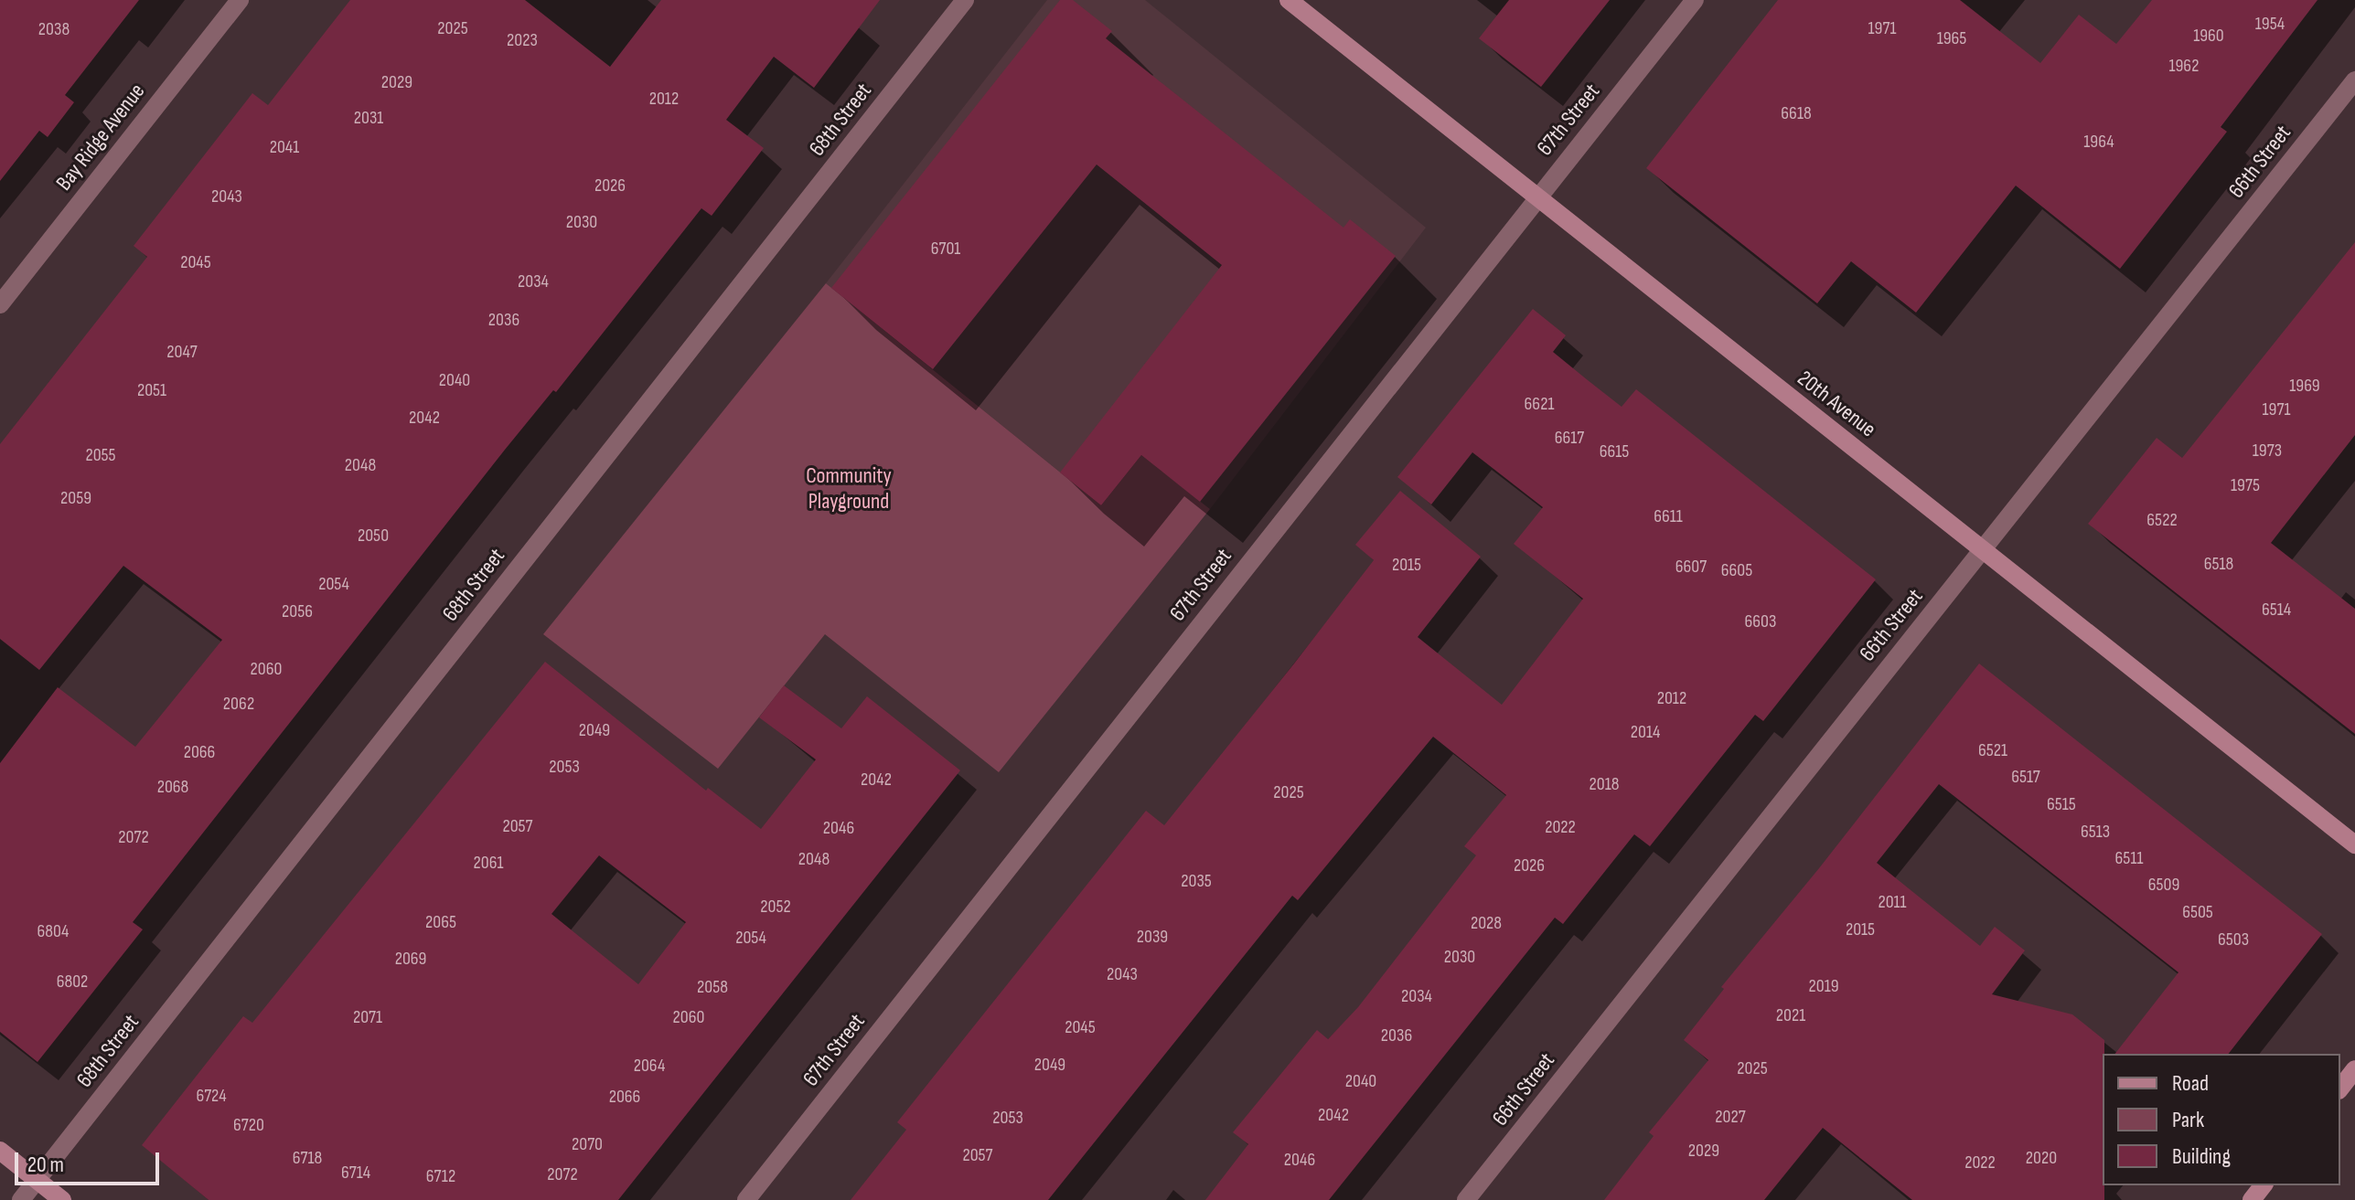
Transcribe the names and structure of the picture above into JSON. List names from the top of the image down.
{
  "streets": {
    "street": [
      "68th Street",
      "67th Street",
      "Bay Ridge Avenue",
      "66th Street",
      "20th Avenue"
    ]
  },
  "crossings": [
    ["67th Street", "20th Avenue"],
    ["66th Street", "20th Avenue"]
  ],
  "parks": ["Community Playground"],
  "house_numbers": [
    "1954",
    "2025",
    "1971",
    "2038",
    "1960",
    "1965",
    "2023",
    "1962",
    "2029",
    "2012",
    "6618",
    "2031",
    "1964",
    "2041",
    "2026",
    "2043",
    "2030",
    "6701",
    "2045",
    "2034",
    "2036",
    "2047",
    "2040",
    "1969",
    "2051",
    "6621",
    "1971",
    "2042",
    "6617",
    "1973",
    "6615",
    "2055",
    "2048",
    "1975",
    "2059",
    "6611",
    "6522",
    "2050",
    "6518",
    "2015",
    "6607",
    "6605",
    "2054",
    "6514",
    "2056",
    "6603",
    "2060",
    "2012",
    "2062",
    "2049",
    "2014",
    "6521",
    "2066",
    "2053",
    "6517",
    "2042",
    "2018",
    "2068",
    "2025",
    "6515",
    "2057",
    "2022",
    "2046",
    "6513",
    "2072",
    "6511",
    "2048",
    "2061",
    "2026",
    "2035",
    "6509",
    "2011",
    "2052",
    "6505",
    "2065",
    "2028",
    "2015",
    "6804",
    "2039",
    "2054",
    "6503",
    "2030",
    "2069",
    "2043",
    "6802",
    "2019",
    "2058",
    "2034",
    "2021",
    "2071",
    "2060",
    "2045",
    "2036",
    "2049",
    "2064",
    "2025",
    "2040",
    "6724",
    "2066",
    "2042",
    "2027",
    "2053",
    "6720",
    "2070",
    "2029",
    "2057",
    "6718",
    "2020",
    "2046",
    "2022",
    "6714",
    "2072",
    "6712"
  ],
  "legend": ["Road", "Park", "Building"],
  "scale_bar": "20 m"
}
